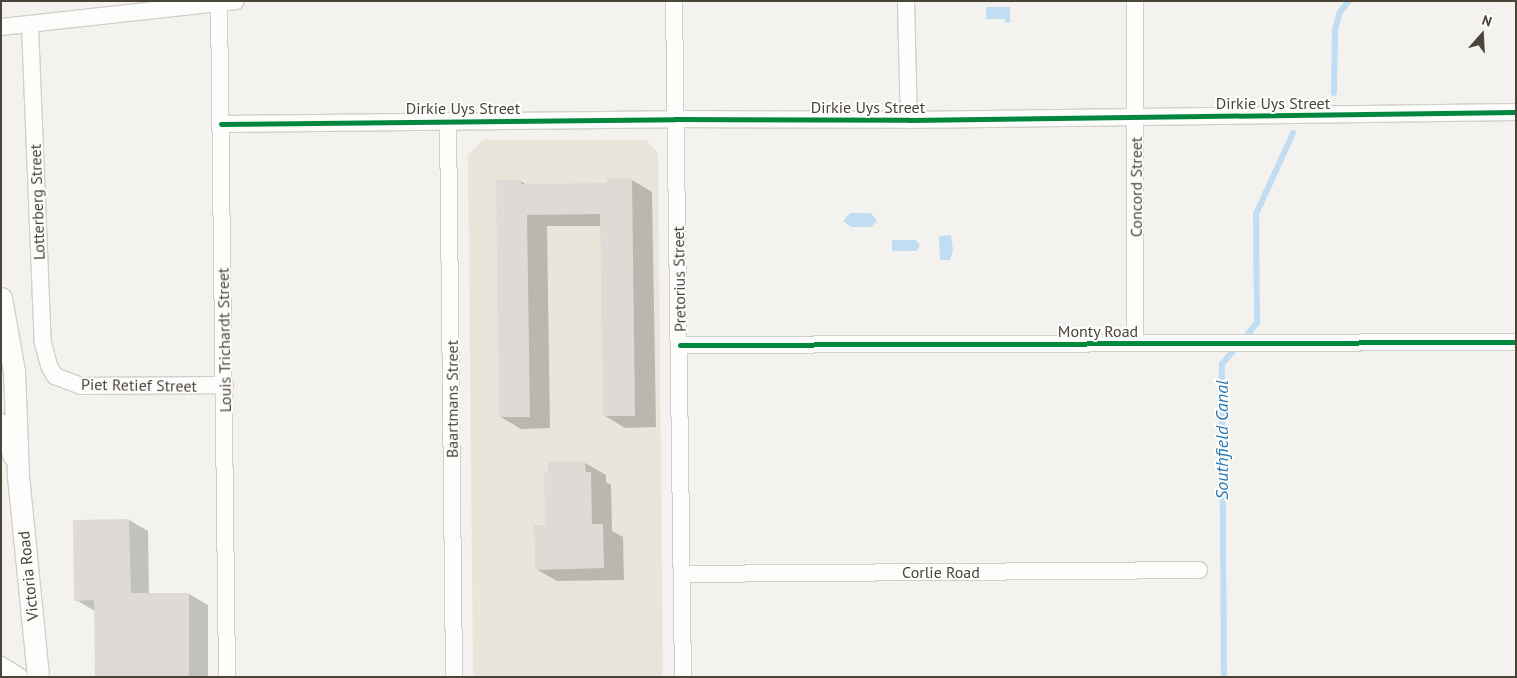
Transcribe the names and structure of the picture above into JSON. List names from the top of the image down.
{
  "streets": {
    "street": [
      "Dirkie Uys Street",
      "Concord Street",
      "Lotterberg Street",
      "Pretorius Street",
      "Monty Road",
      "Louis Trichardt Street",
      "Piet Retief Street",
      "Baartmans Street",
      "Corlie Road",
      "Victoria Road"
    ]
  },
  "crossings": [
    ["Dirkie Uys Street", "Concord Street"],
    ["Dirkie Uys Street", "Pretorius Street"],
    ["Dirkie Uys Street", "Louis Trichardt Street"],
    ["Dirkie Uys Street", "Baartmans Street"],
    ["Concord Street", "Monty Road"],
    ["Lotterberg Street", "Piet Retief Street"],
    ["Pretorius Street", "Monty Road"],
    ["Pretorius Street", "Corlie Road"],
    ["Louis Trichardt Street", "Piet Retief Street"]
  ],
  "water": ["Southfield Canal"],
  "north": "top"
}
